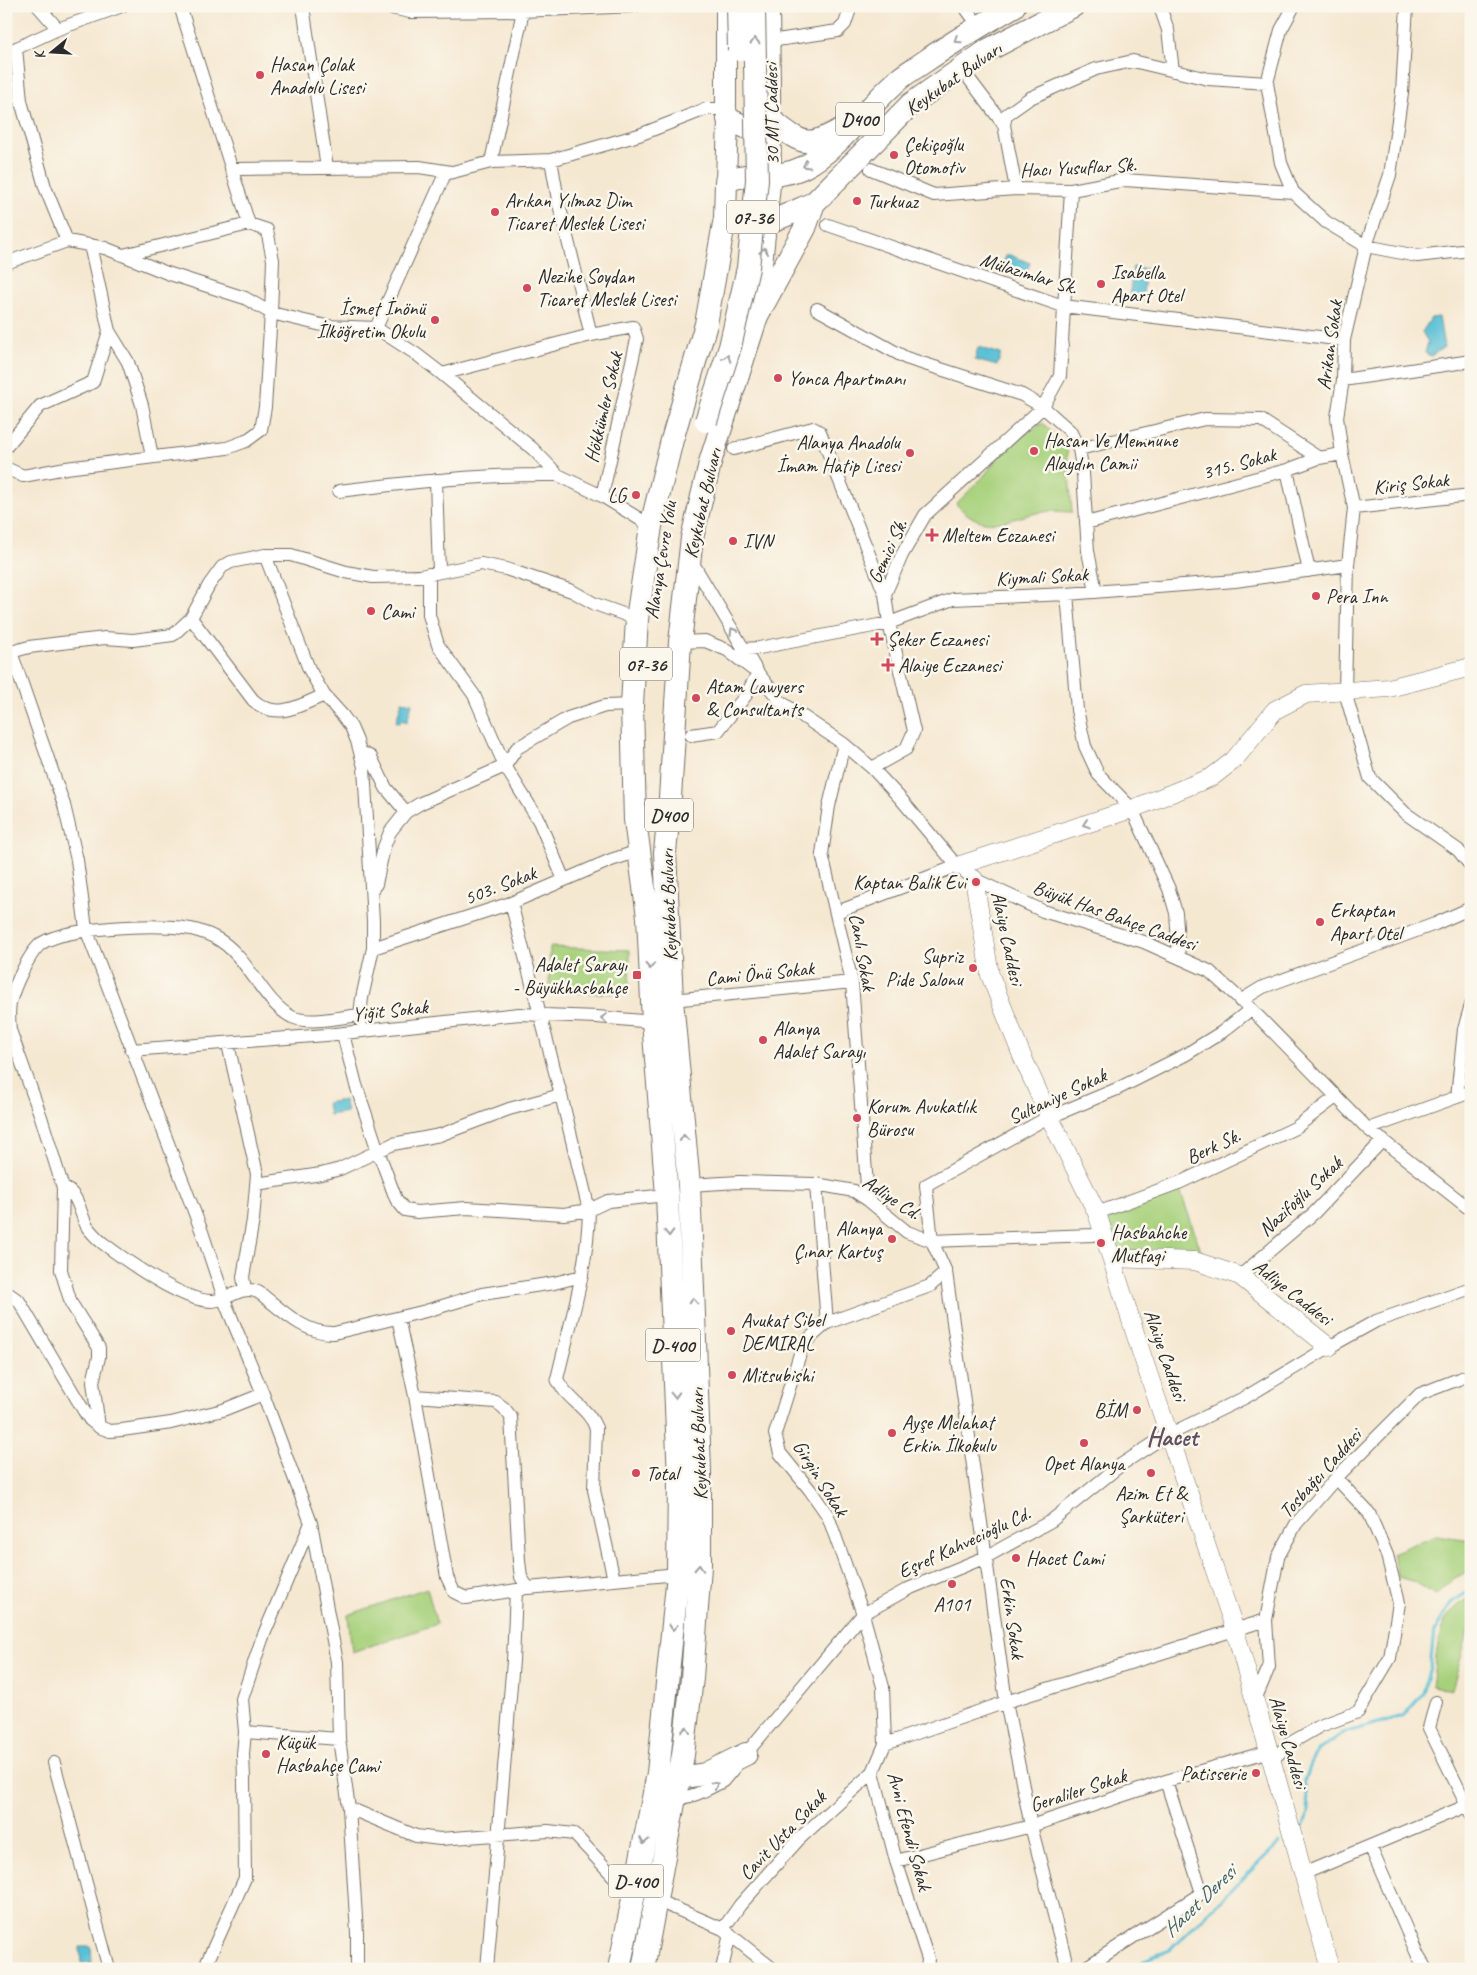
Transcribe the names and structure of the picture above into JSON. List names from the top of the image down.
{
  "streets": {
    "highway": [
      "Keykubat Bulvarı",
      "D400",
      "07-36",
      "Alanya Çevre Yolu",
      "D-400"
    ],
    "main road": ["30 MT Caddesi"],
    "street": [
      "Hacı Yusuflar Sk.",
      "Mülazımlar Sk.",
      "Arikan Sokak",
      "Hökkümler Sokak",
      "315. Sokak",
      "Kiriş Sokak",
      "Gemici Sk.",
      "Kiymali Sokak",
      "503. Sokak",
      "Büyük Has Bahçe Caddesi",
      "Alaiye Caddesi",
      "Canlı Sokak",
      "Cami Önü Sokak",
      "Yiğit Sokak",
      "Sultaniye Sokak",
      "Berk Sk.",
      "Nazifoğlu Sokak",
      "Adliye Cd.",
      "Adliye Caddesi",
      "Tosbağcı Caddesi",
      "Girgin Sokak",
      "Eşref Kahvecioğlu Cd.",
      "Erkin Sokak",
      "Geraliler Sokak",
      "Avni Efendi Sokak",
      "Cavit Usta Sokak"
    ]
  },
  "crossings": [
    ["Keykubat Bulvarı", "30 MT Caddesi"],
    ["Keykubat Bulvarı", "D400"],
    ["Keykubat Bulvarı", "Alanya Çevre Yolu"],
    ["Keykubat Bulvarı", "Büyük Has Bahçe Caddesi"],
    ["Keykubat Bulvarı", "Cami Önü Sokak"],
    ["Keykubat Bulvarı", "Yiğit Sokak"],
    ["Keykubat Bulvarı", "Adliye Cd."],
    ["D400", "Alanya Çevre Yolu"],
    ["D400", "503. Sokak"],
    ["Hacı Yusuflar Sk.", "Gemici Sk."],
    ["Mülazımlar Sk.", "Arikan Sokak"],
    ["Mülazımlar Sk.", "Gemici Sk."],
    ["Arikan Sokak", "315. Sokak"],
    ["Arikan Sokak", "Kiriş Sokak"],
    ["Arikan Sokak", "Kiymali Sokak"],
    ["Gemici Sk.", "Kiymali Sokak"],
    ["Gemici Sk.", "Büyük Has Bahçe Caddesi"],
    ["Kiymali Sokak", "Büyük Has Bahçe Caddesi"],
    ["Büyük Has Bahçe Caddesi", "Alaiye Caddesi"],
    ["Büyük Has Bahçe Caddesi", "Canlı Sokak"],
    ["Büyük Has Bahçe Caddesi", "Sultaniye Sokak"],
    ["Büyük Has Bahçe Caddesi", "Berk Sk."],
    ["Büyük Has Bahçe Caddesi", "Nazifoğlu Sokak"],
    ["Alaiye Caddesi", "Sultaniye Sokak"],
    ["Alaiye Caddesi", "Berk Sk."],
    ["Alaiye Caddesi", "Adliye Cd."],
    ["Alaiye Caddesi", "Adliye Caddesi"],
    ["Alaiye Caddesi", "Tosbağcı Caddesi"],
    ["Alaiye Caddesi", "Eşref Kahvecioğlu Cd."],
    ["Alaiye Caddesi", "Geraliler Sokak"],
    ["Canlı Sokak", "Cami Önü Sokak"],
    ["Canlı Sokak", "Adliye Cd."],
    ["Sultaniye Sokak", "Adliye Cd."],
    ["Sultaniye Sokak", "Erkin Sokak"],
    ["Nazifoğlu Sokak", "Adliye Caddesi"],
    ["Adliye Cd.", "Erkin Sokak"],
    ["Adliye Caddesi", "Eşref Kahvecioğlu Cd."],
    ["Girgin Sokak", "Eşref Kahvecioğlu Cd."],
    ["Girgin Sokak", "Erkin Sokak"],
    ["Girgin Sokak", "Avni Efendi Sokak"],
    ["Eşref Kahvecioğlu Cd.", "Erkin Sokak"],
    ["Eşref Kahvecioğlu Cd.", "Avni Efendi Sokak"],
    ["Erkin Sokak", "Geraliler Sokak"],
    ["Geraliler Sokak", "Avni Efendi Sokak"],
    ["Avni Efendi Sokak", "Cavit Usta Sokak"]
  ],
  "districts": ["Hacet"],
  "water": ["Hacet Deresi"],
  "places": {
    "other": [
      "Hasan Çolak Anadolu Lisesi",
      "Çekiçoğlu Otomotiv",
      "Turkuaz",
      "Arıkan Yılmaz Dim Ticaret Meslek Lisesi",
      "Isabella Apart Otel",
      "Nezihe Soydan Ticaret Meslek Lisesi",
      "İsmet İnönü İlköğretim Okulu",
      "Yonca Apartmanı",
      "Hasan Ve Memnune Alaydın Camii",
      "Alanya Anadolu İmam Hatip Lisesi",
      "LG",
      "IVN",
      "Pera Inn",
      "Cami",
      "Atam Lawyers & Consultants",
      "Kaptan Balik Evi",
      "Erkaptan Apart Otel",
      "Supriz Pide Salonu",
      "Alanya Adalet Sarayı",
      "Korum Avukatlık Bürosu",
      "Alanya Çınar Kartuş",
      "Hasbahche Mutfagi",
      "Avukat Sibel DEMIRAL",
      "Mitsubishi",
      "BİM",
      "Ayşe Melahat Erkin İlkokulu",
      "Opet Alanya",
      "Total",
      "Azim Et & Şarküteri",
      "Hacet Cami",
      "A101",
      "Küçük Hasbahçe Cami",
      "Patisserie"
    ],
    "health": ["Meltem Eczanesi", "Şeker Eczanesi", "Alaiye Eczanesi"],
    "transit": ["Adalet Sarayı - Büyükhasbahçe"]
  },
  "north": "left"
}
